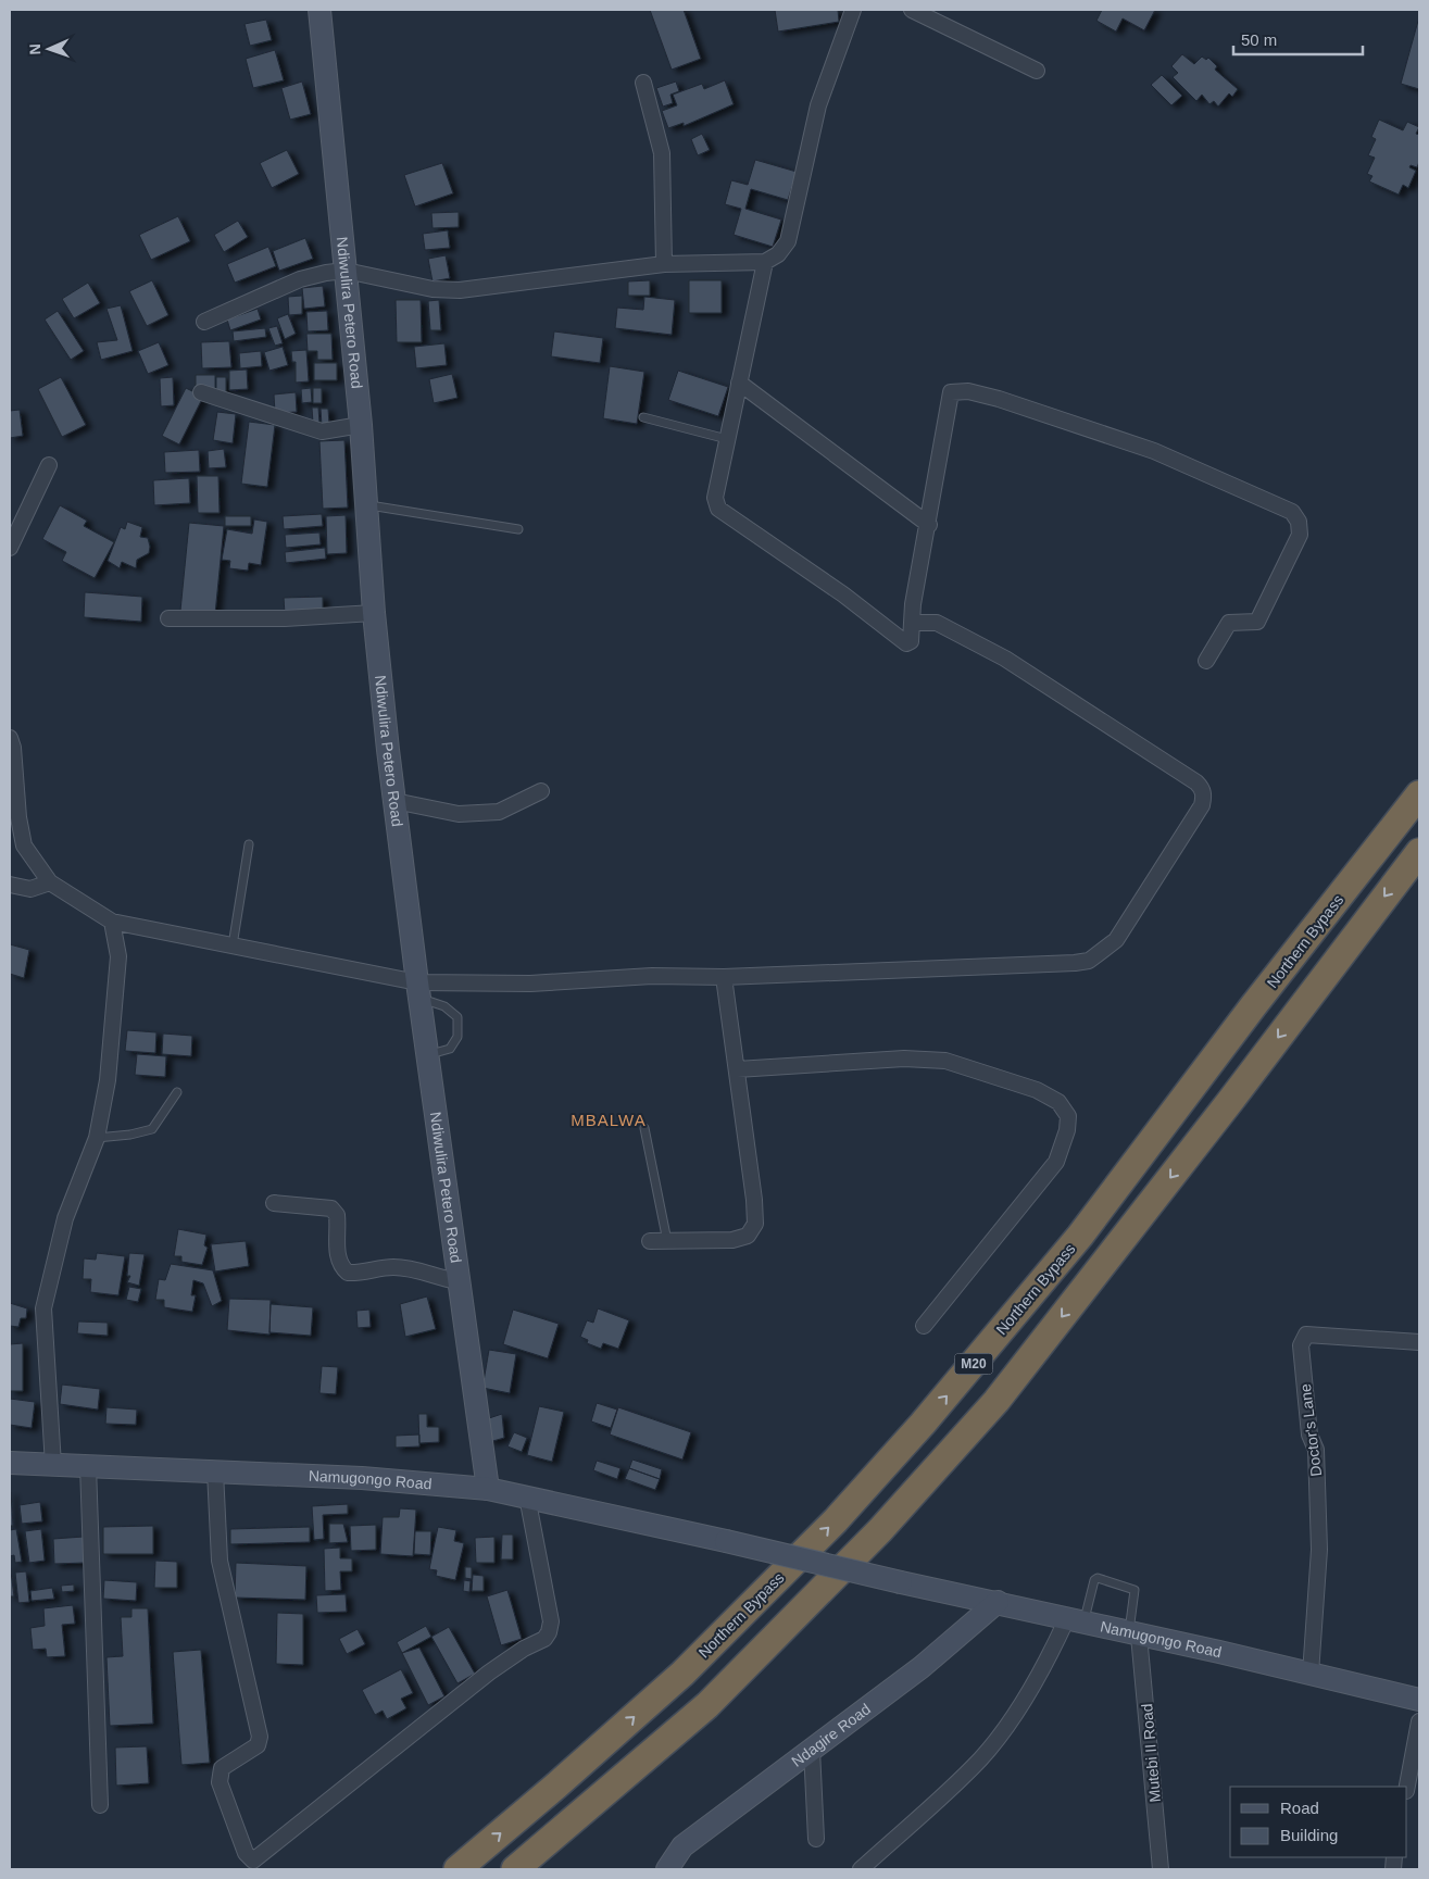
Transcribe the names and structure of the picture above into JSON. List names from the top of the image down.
{
  "streets": {
    "highway": ["Northern Bypass", "M20"],
    "street": [
      "Ndiwulira Petero Road",
      "Doctor's Lane",
      "Namugongo Road",
      "Ndagire Road",
      "Mutebi II Road"
    ]
  },
  "crossings": [
    ["Ndiwulira Petero Road", "Namugongo Road"],
    ["Doctor's Lane", "Namugongo Road"],
    ["Namugongo Road", "Ndagire Road"],
    ["Namugongo Road", "Mutebi II Road"]
  ],
  "districts": ["MBALWA"],
  "legend": ["Road", "Building"],
  "scale_bar": "50 m",
  "north": "left"
}
